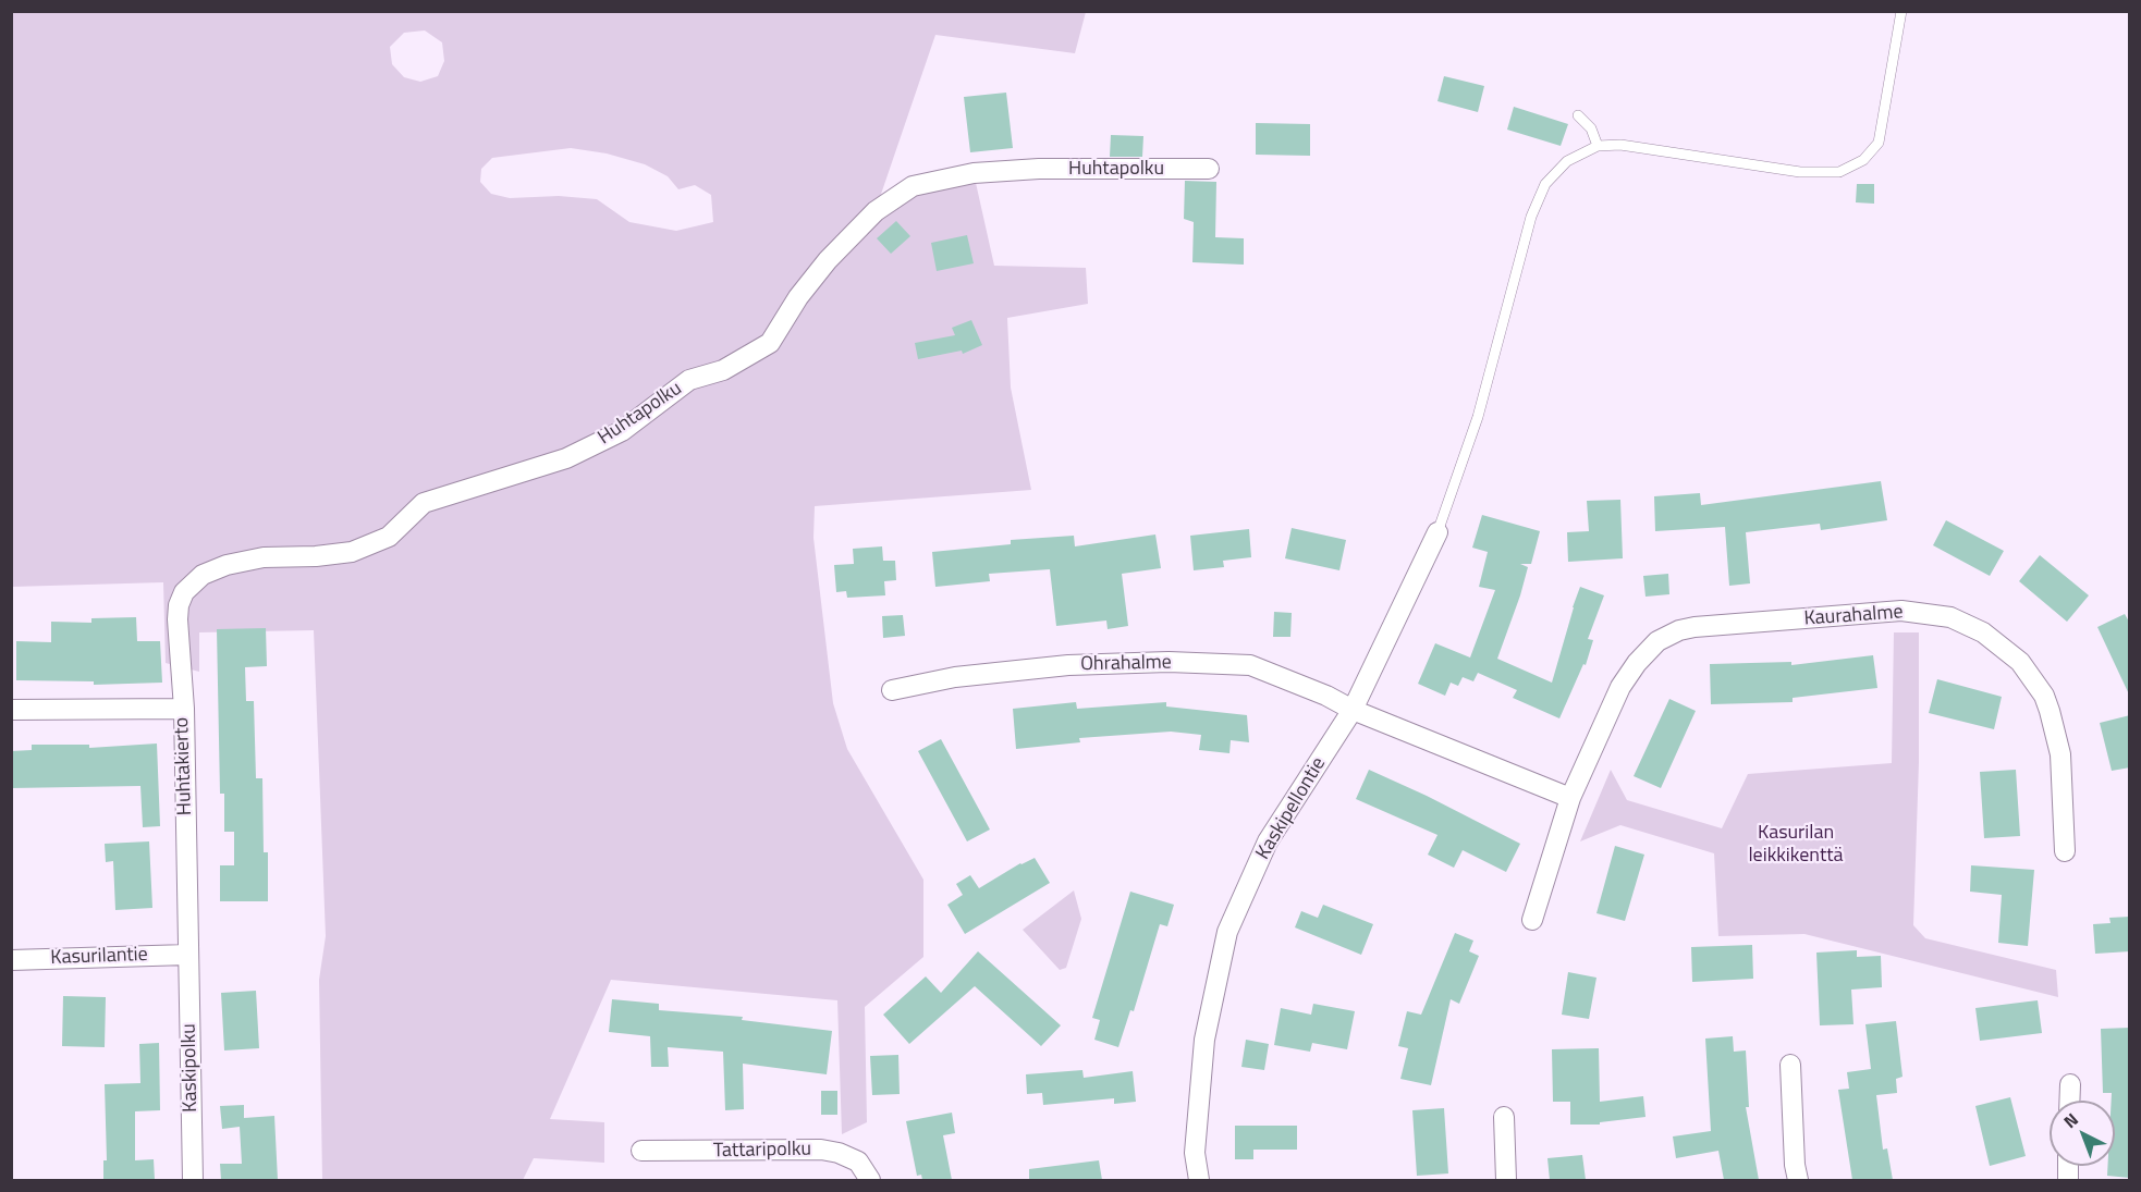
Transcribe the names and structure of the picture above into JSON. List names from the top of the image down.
{
  "streets": {
    "street": [
      "Huhtapolku",
      "Kaurahalme",
      "Ohrahalme",
      "Huhtakierto",
      "Kaskipellontie",
      "Kasurilantie",
      "Kaskipolku",
      "Tattaripolku"
    ]
  },
  "crossings": [
    ["Huhtapolku", "Huhtakierto"],
    ["Ohrahalme", "Kaskipellontie"],
    ["Huhtakierto", "Kasurilantie"],
    ["Huhtakierto", "Kaskipolku"],
    ["Kasurilantie", "Kaskipolku"]
  ],
  "parks": ["Kasurilan leikkikenttä"],
  "north": "top left"
}
